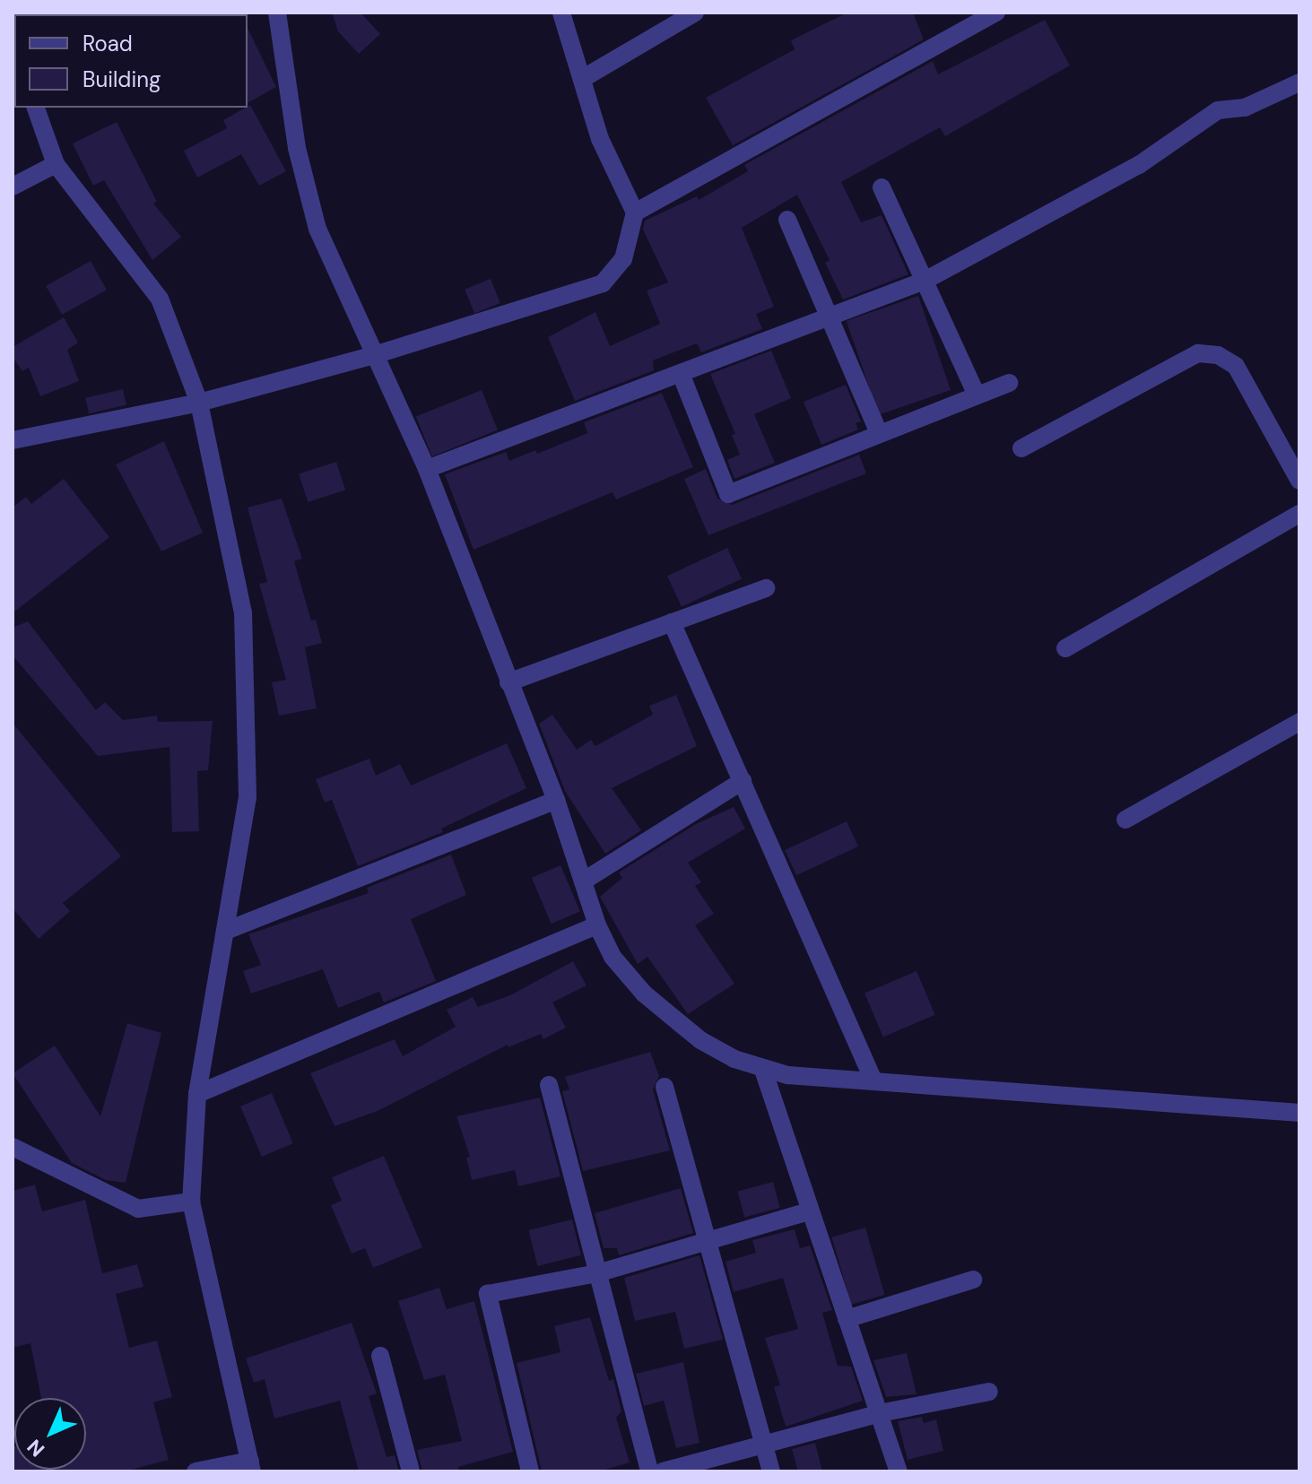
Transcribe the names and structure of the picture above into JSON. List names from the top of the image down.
{
  "legend": ["Road", "Building"],
  "north": "bottom left"
}
